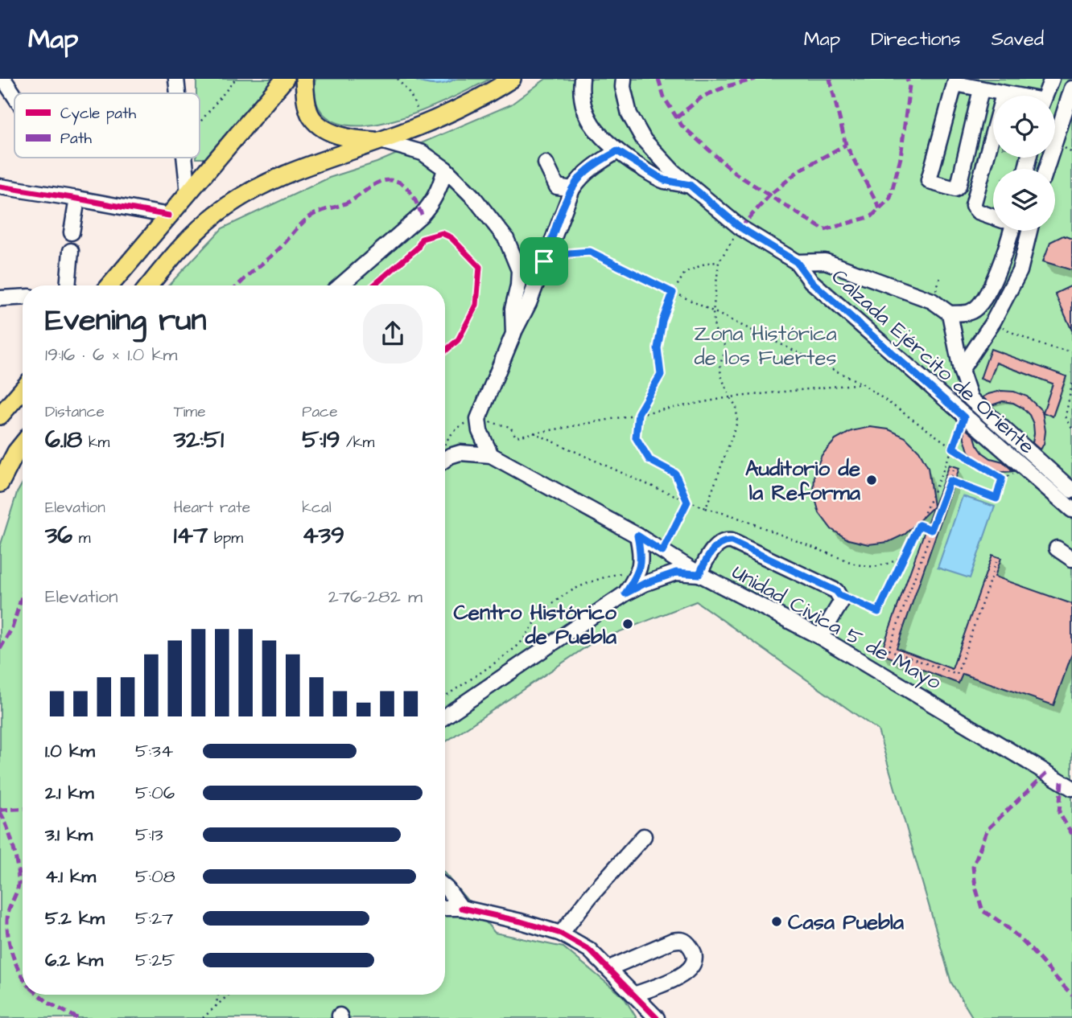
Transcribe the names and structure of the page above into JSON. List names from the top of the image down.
{
  "streets": {
    "street": ["Calzada Ejército de Oriente", "Unidad Civica 5 de Mayo"]
  },
  "parks": ["Zona Histórica de los Fuertes"],
  "places": ["Auditorio de la Reforma", "Centro Histórico de Puebla", "Casa Puebla"],
  "legend": ["Cycle path", "Path"],
  "page": {
    "header": "Map",
    "nav": ["Map", "Directions", "Saved"],
    "heading": ["Evening run", "19:16 · 6 × 1.0 km"],
    "stats": [
      ["Distance", "6.18 km"],
      ["Time", "32:51"],
      ["Pace", "5:19 /km"],
      ["Elevation", "36 m"],
      ["Heart rate", "147 bpm"],
      ["kcal", "439"]
    ],
    "chart": ["Elevation", "276–282 m"],
    "list": [
      {
        "name": "1.0 km",
        "note": "5:34"
      },
      {
        "name": "2.1 km",
        "note": "5:06"
      },
      {
        "name": "3.1 km",
        "note": "5:13"
      },
      {
        "name": "4.1 km",
        "note": "5:08"
      },
      {
        "name": "5.2 km",
        "note": "5:27"
      },
      {
        "name": "6.2 km",
        "note": "5:25"
      }
    ]
  }
}
